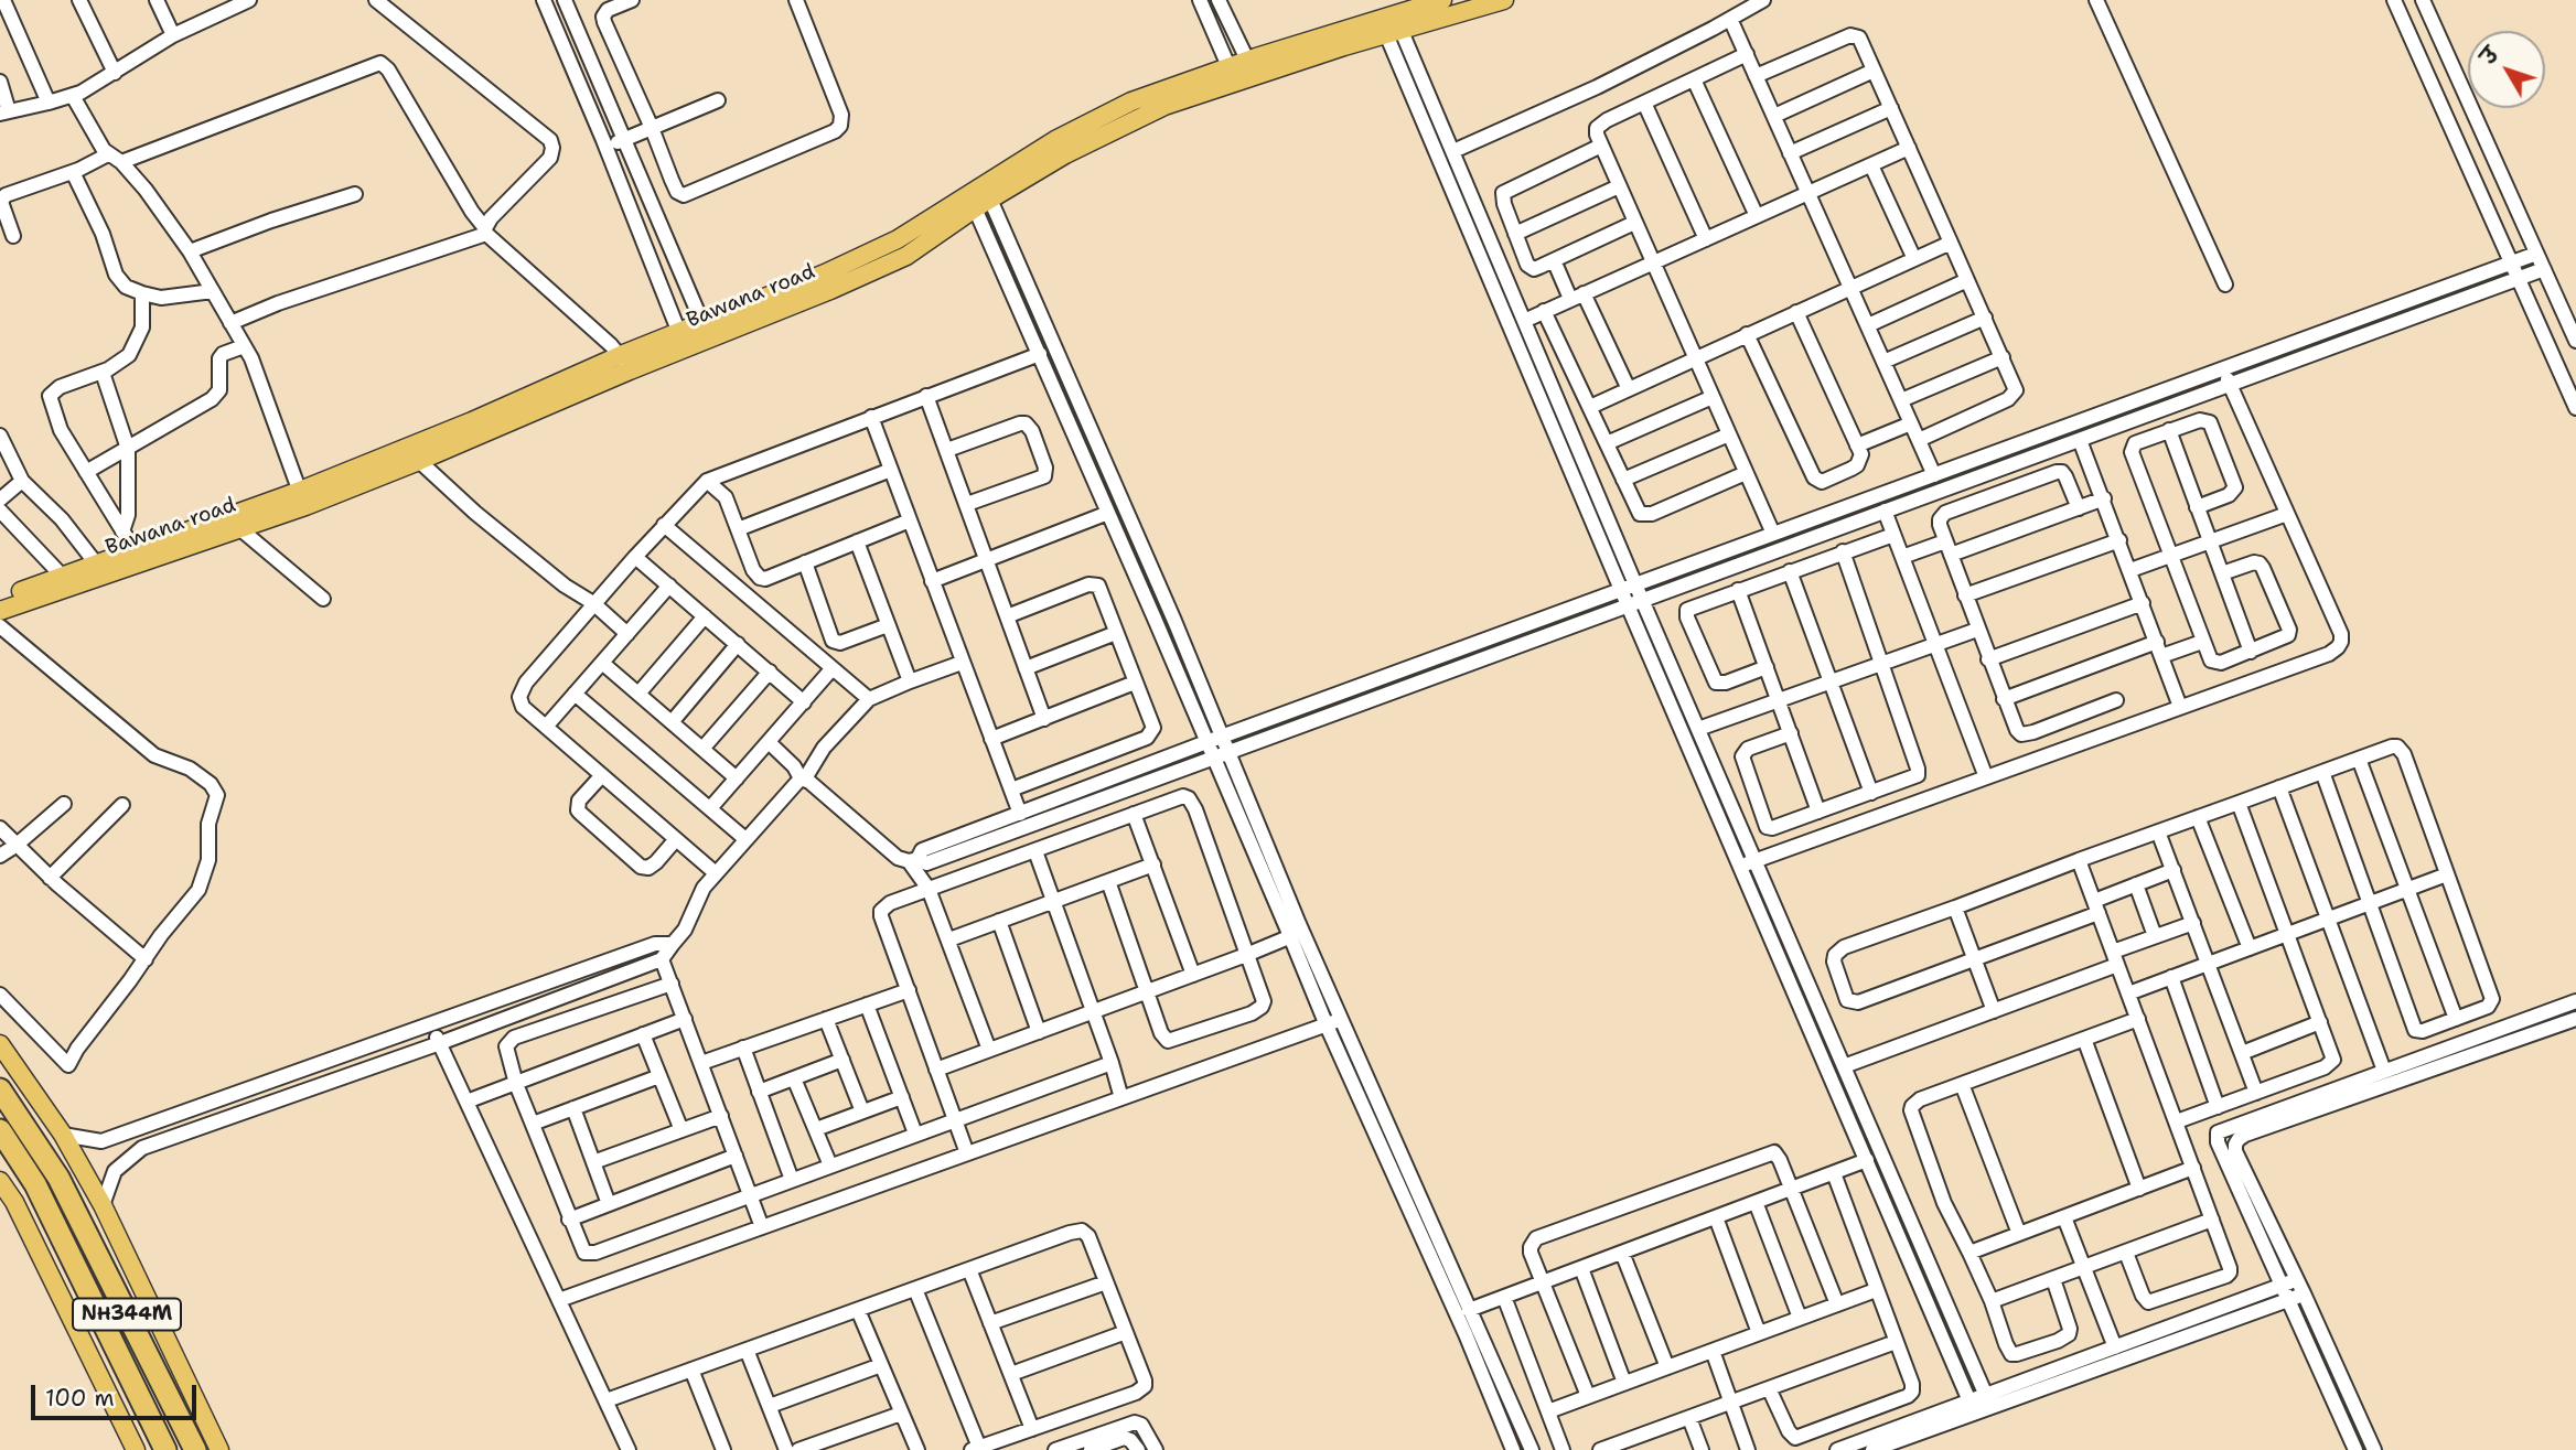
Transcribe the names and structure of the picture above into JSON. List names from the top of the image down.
{
  "streets": {
    "highway": ["NH344M"],
    "main road": ["Bawana road"]
  },
  "scale_bar": "100 m",
  "north": "top left"
}
